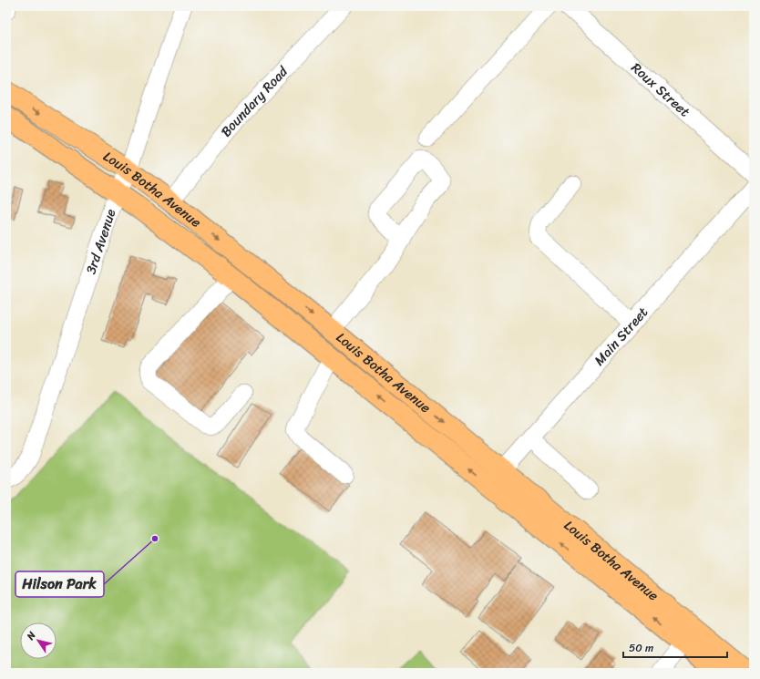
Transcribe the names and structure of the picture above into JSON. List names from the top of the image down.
{
  "streets": {
    "main road": ["Louis Botha Avenue"],
    "street": [
      "Roux Street",
      "Boundary Road",
      "3rd Avenue",
      "Main Street"
    ]
  },
  "crossings": [
    ["Boundary Road", "Louis Botha Avenue"],
    ["Louis Botha Avenue", "3rd Avenue"],
    ["Louis Botha Avenue", "Main Street"]
  ],
  "places": ["Hilson Park"],
  "scale_bar": "50 m",
  "north": "top left"
}
